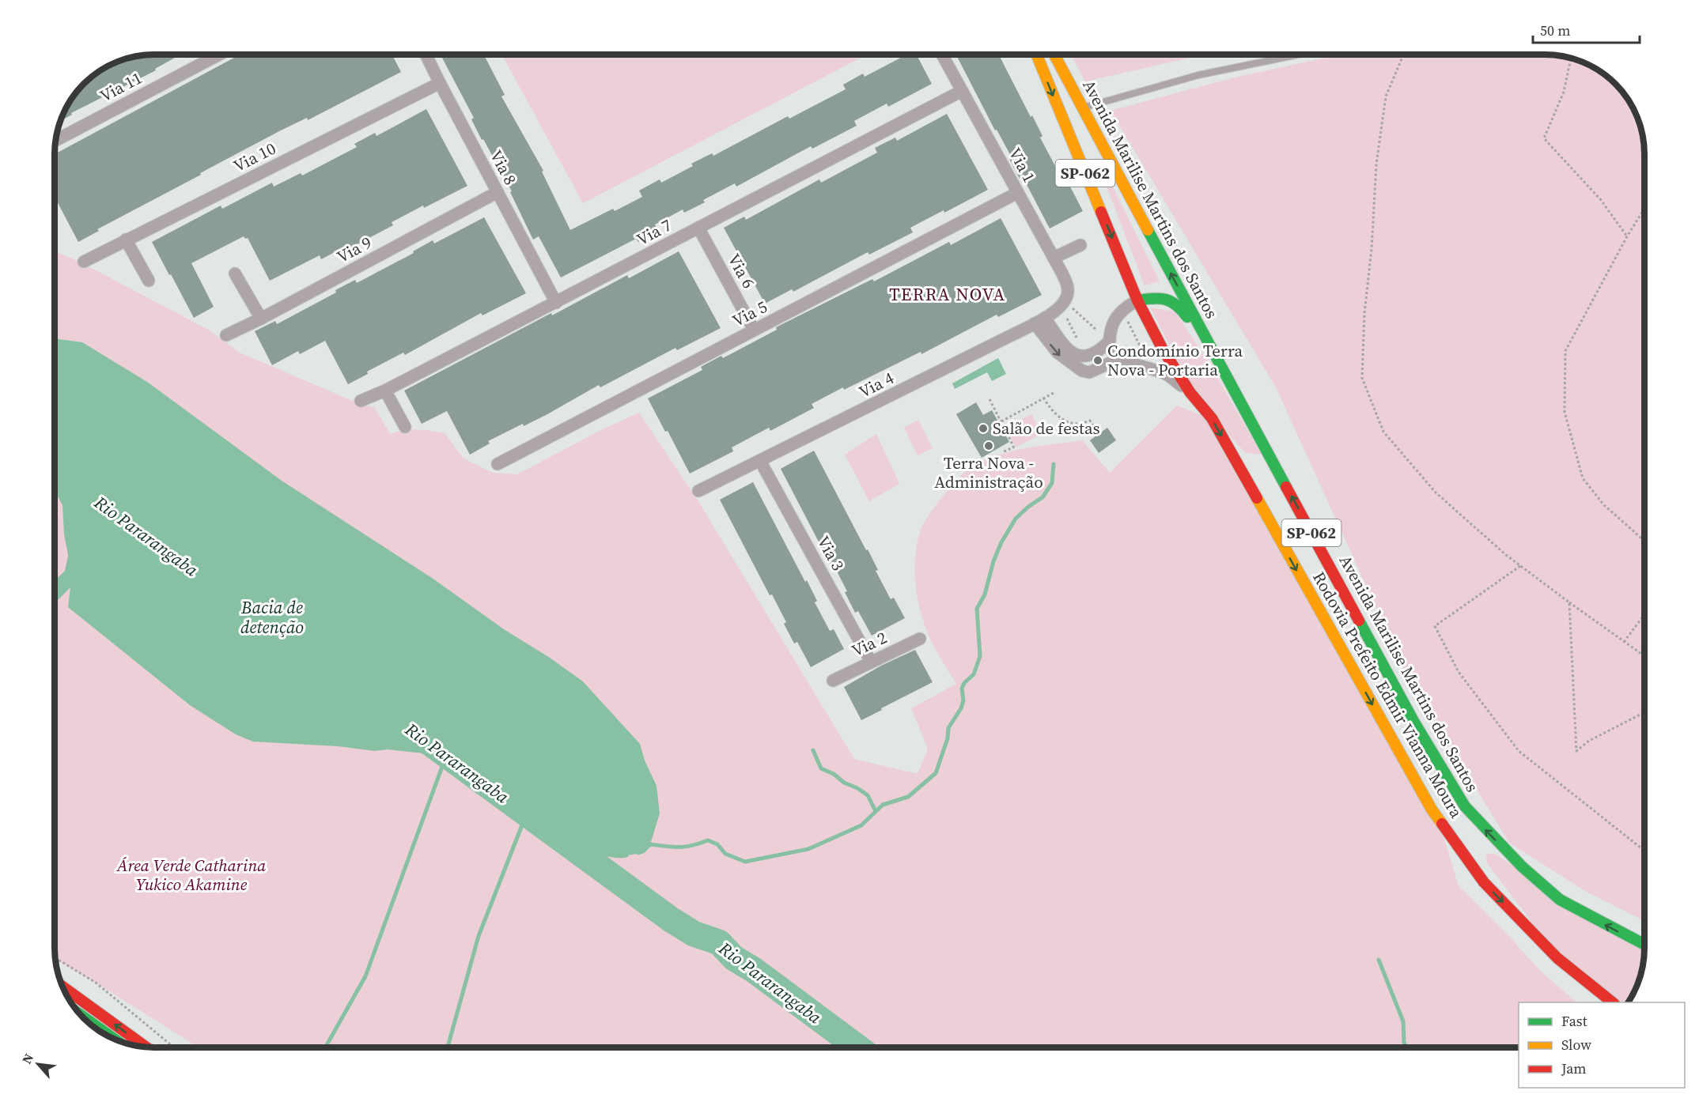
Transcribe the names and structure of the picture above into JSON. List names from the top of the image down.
{
  "streets": {
    "main road": ["SP-062", "Avenida Marilise Martins dos Santos", "Rodovia Prefeito Edmir Vianna Moura"],
    "street": [
      "Via 11",
      "Via 10",
      "Via 1",
      "Via 8",
      "Via 7",
      "Via 9",
      "Via 6",
      "Via 5",
      "Via 4",
      "Via 3",
      "Via 2"
    ]
  },
  "crossings": [
    ["Via 10", "Via 8"],
    ["Via 1", "Via 7"],
    ["Via 1", "Via 5"],
    ["Via 1", "Via 4"],
    ["Via 8", "Via 7"],
    ["Via 8", "Via 9"],
    ["SP-062", "Rodovia Prefeito Edmir Vianna Moura"],
    ["Via 7", "Via 6"],
    ["Via 6", "Via 5"],
    ["Via 4", "Via 3"],
    ["Via 3", "Via 2"]
  ],
  "one_way": ["Avenida Marilise Martins dos Santos", "Rodovia Prefeito Edmir Vianna Moura"],
  "districts": ["TERRA NOVA"],
  "water": ["Rio Pararangaba", "Bacia de detenção"],
  "parks": ["Área Verde Catharina Yukico Akamine"],
  "places": ["Condomínio Terra Nova - Portaria", "Salão de festas", "Terra Nova - Administração"],
  "legend": ["Fast", "Slow", "Jam"],
  "scale_bar": "50 m",
  "north": "top left"
}
